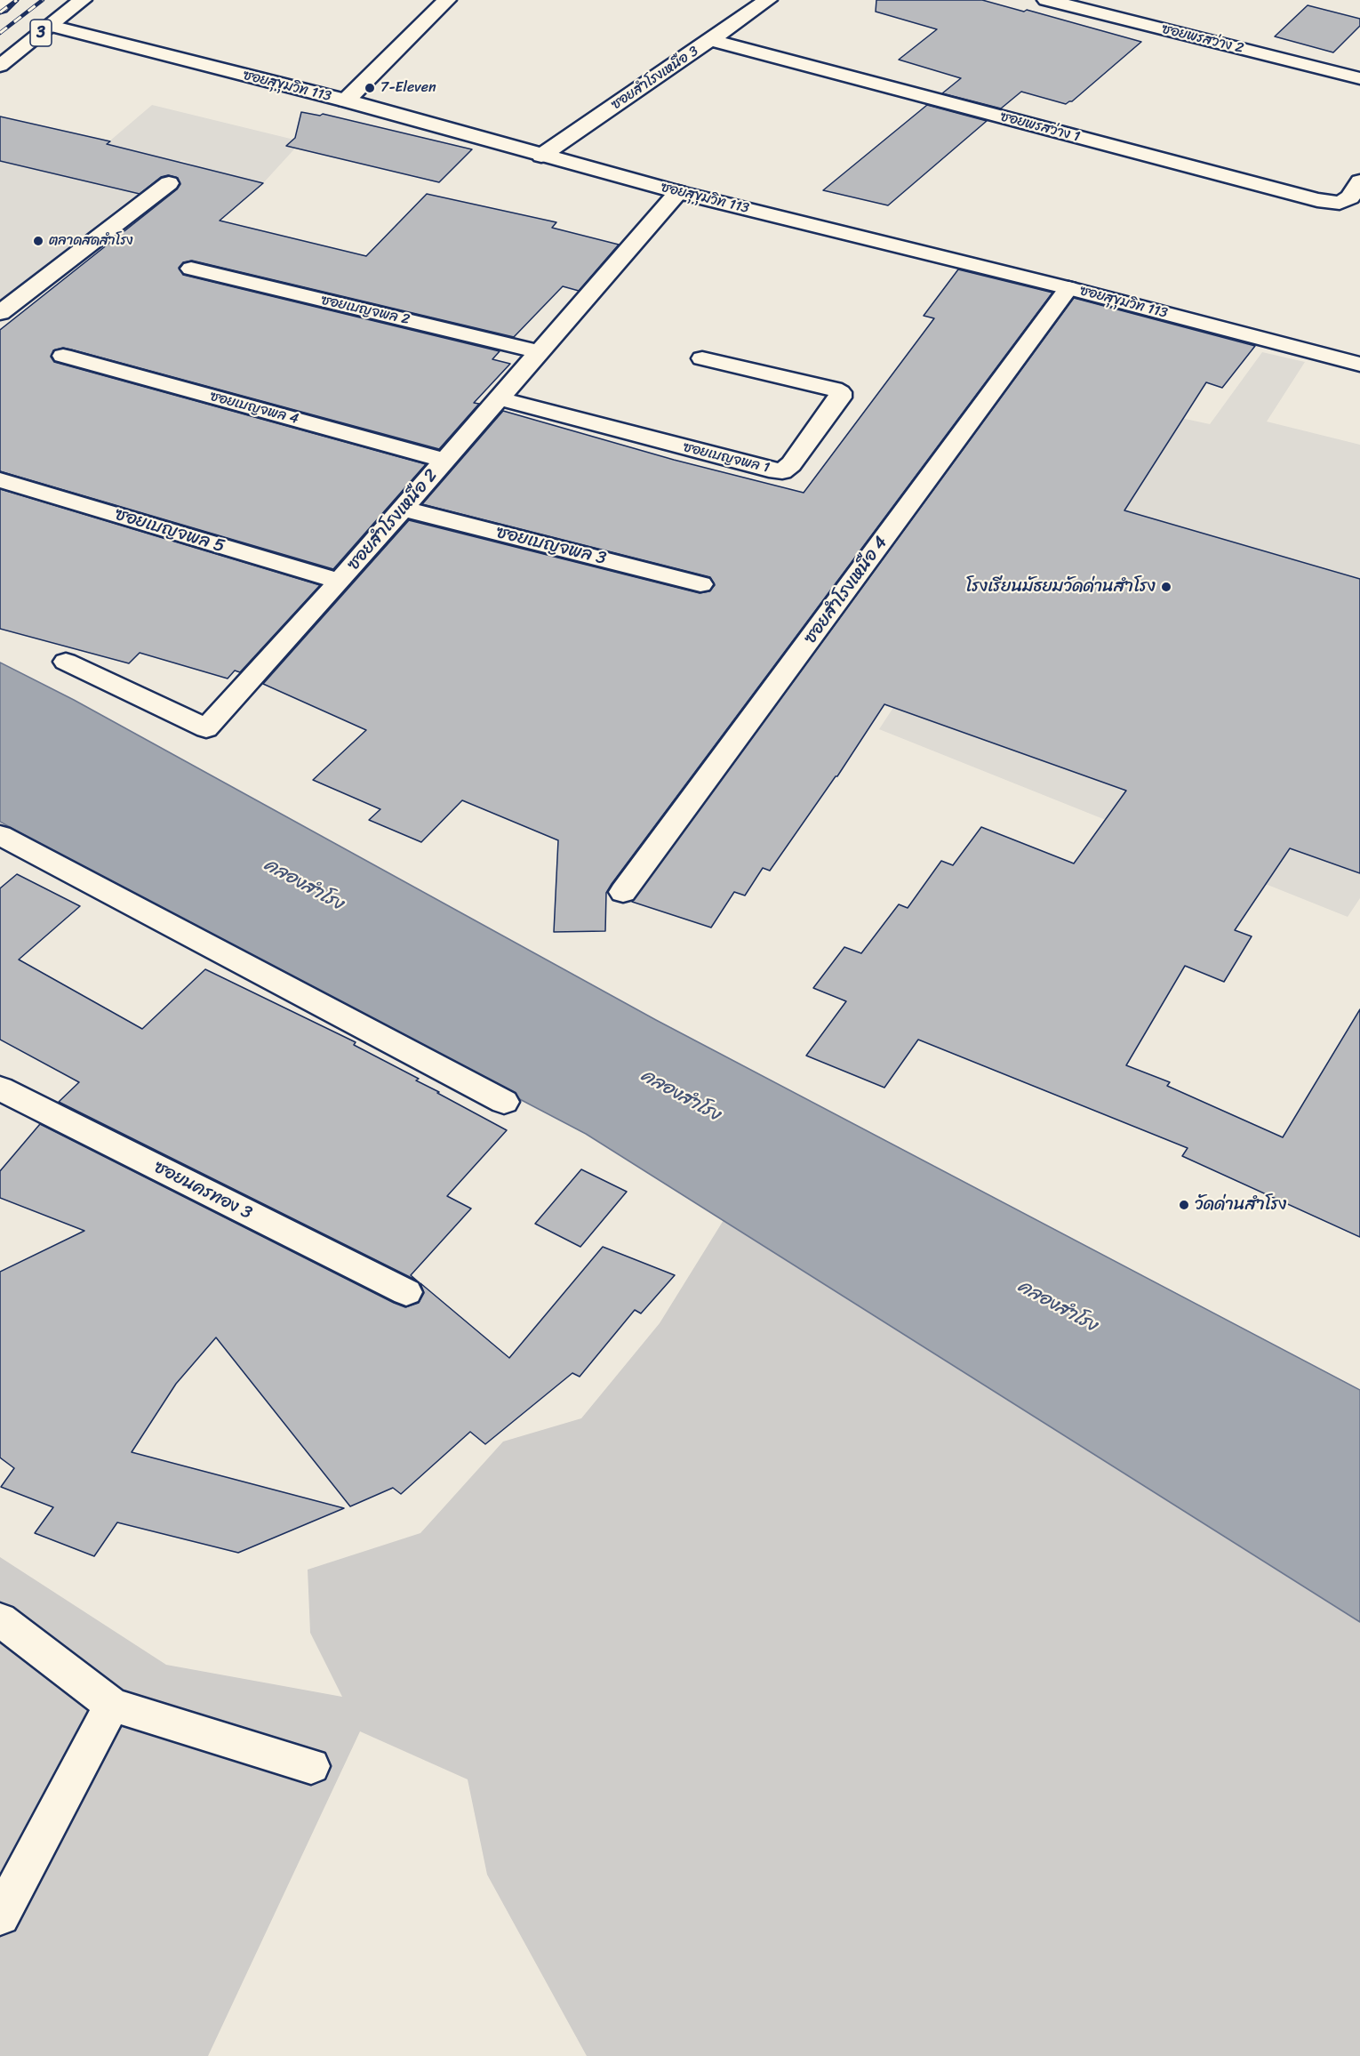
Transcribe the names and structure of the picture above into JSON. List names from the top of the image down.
{
  "streets": {
    "main road": [
      "3",
      "ซอยพรสว่าง 2",
      "ซอยสำโรงเหนือ 3",
      "ซอยสุขุมวิท 113",
      "ซอยพรสว่าง 1",
      "ซอยเบญจพล 2",
      "ซอยเบญจพล 4",
      "ซอยเบญจพล 1",
      "ซอยสำโรงเหนือ 2",
      "ซอยเบญจพล 5",
      "ซอยเบญจพล 3",
      "ซอยสำโรงเหนือ 4",
      "ซอยนครทอง 3"
    ]
  },
  "crossings": [
    ["3", "ซอยสุขุมวิท 113"],
    ["ซอยสำโรงเหนือ 3", "ซอยสุขุมวิท 113"],
    ["ซอยสำโรงเหนือ 3", "ซอยพรสว่าง 1"],
    ["ซอยสุขุมวิท 113", "ซอยสำโรงเหนือ 2"],
    ["ซอยสุขุมวิท 113", "ซอยสำโรงเหนือ 4"],
    ["ซอยเบญจพล 2", "ซอยสำโรงเหนือ 2"],
    ["ซอยเบญจพล 4", "ซอยสำโรงเหนือ 2"],
    ["ซอยเบญจพล 1", "ซอยสำโรงเหนือ 2"],
    ["ซอยสำโรงเหนือ 2", "ซอยเบญจพล 5"],
    ["ซอยสำโรงเหนือ 2", "ซอยเบญจพล 3"]
  ],
  "water": ["คลองสำโรง"],
  "places": [
    "7-Eleven",
    "ตลาดสดสำโรง",
    "โรงเรียนมัธยมวัดด่านสำโรง",
    "วัดด่านสำโรง"
  ]
}
